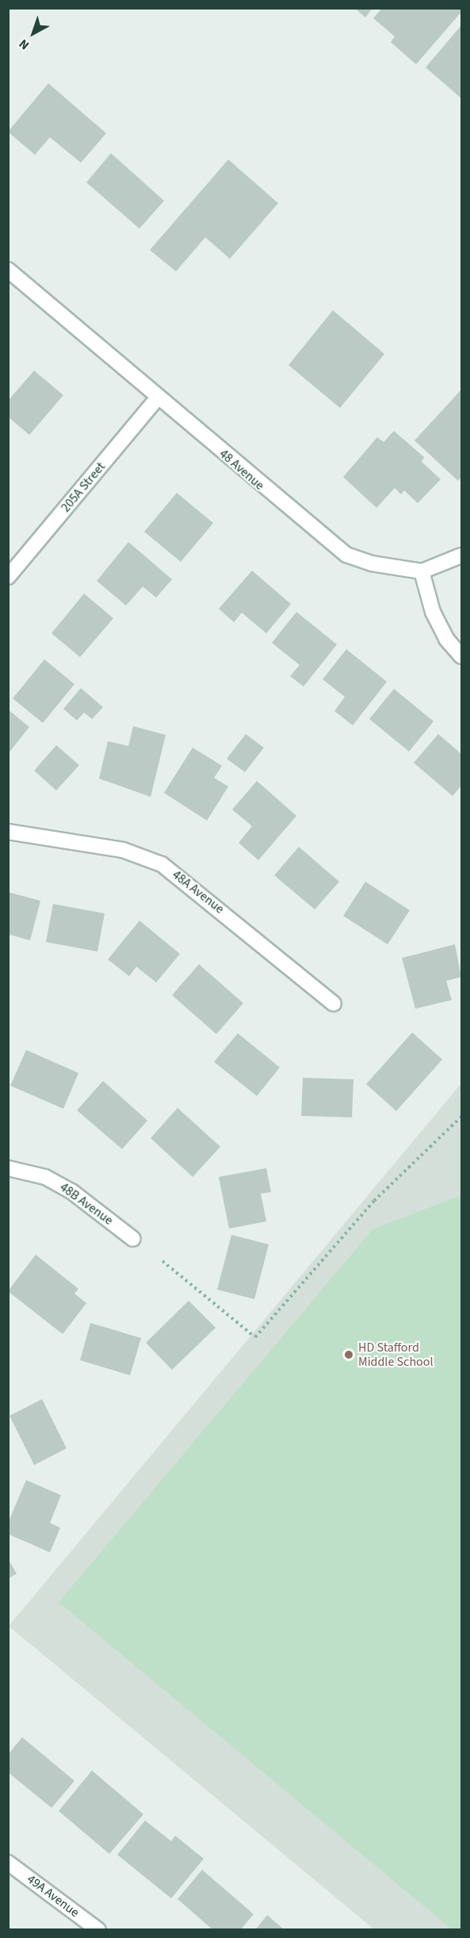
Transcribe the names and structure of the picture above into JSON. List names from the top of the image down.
{
  "streets": {
    "street": [
      "48 Avenue",
      "205A Street",
      "48A Avenue",
      "48B Avenue",
      "49A Avenue"
    ]
  },
  "crossings": [
    ["48 Avenue", "205A Street"]
  ],
  "places": ["HD Stafford Middle School"],
  "north": "bottom left"
}
